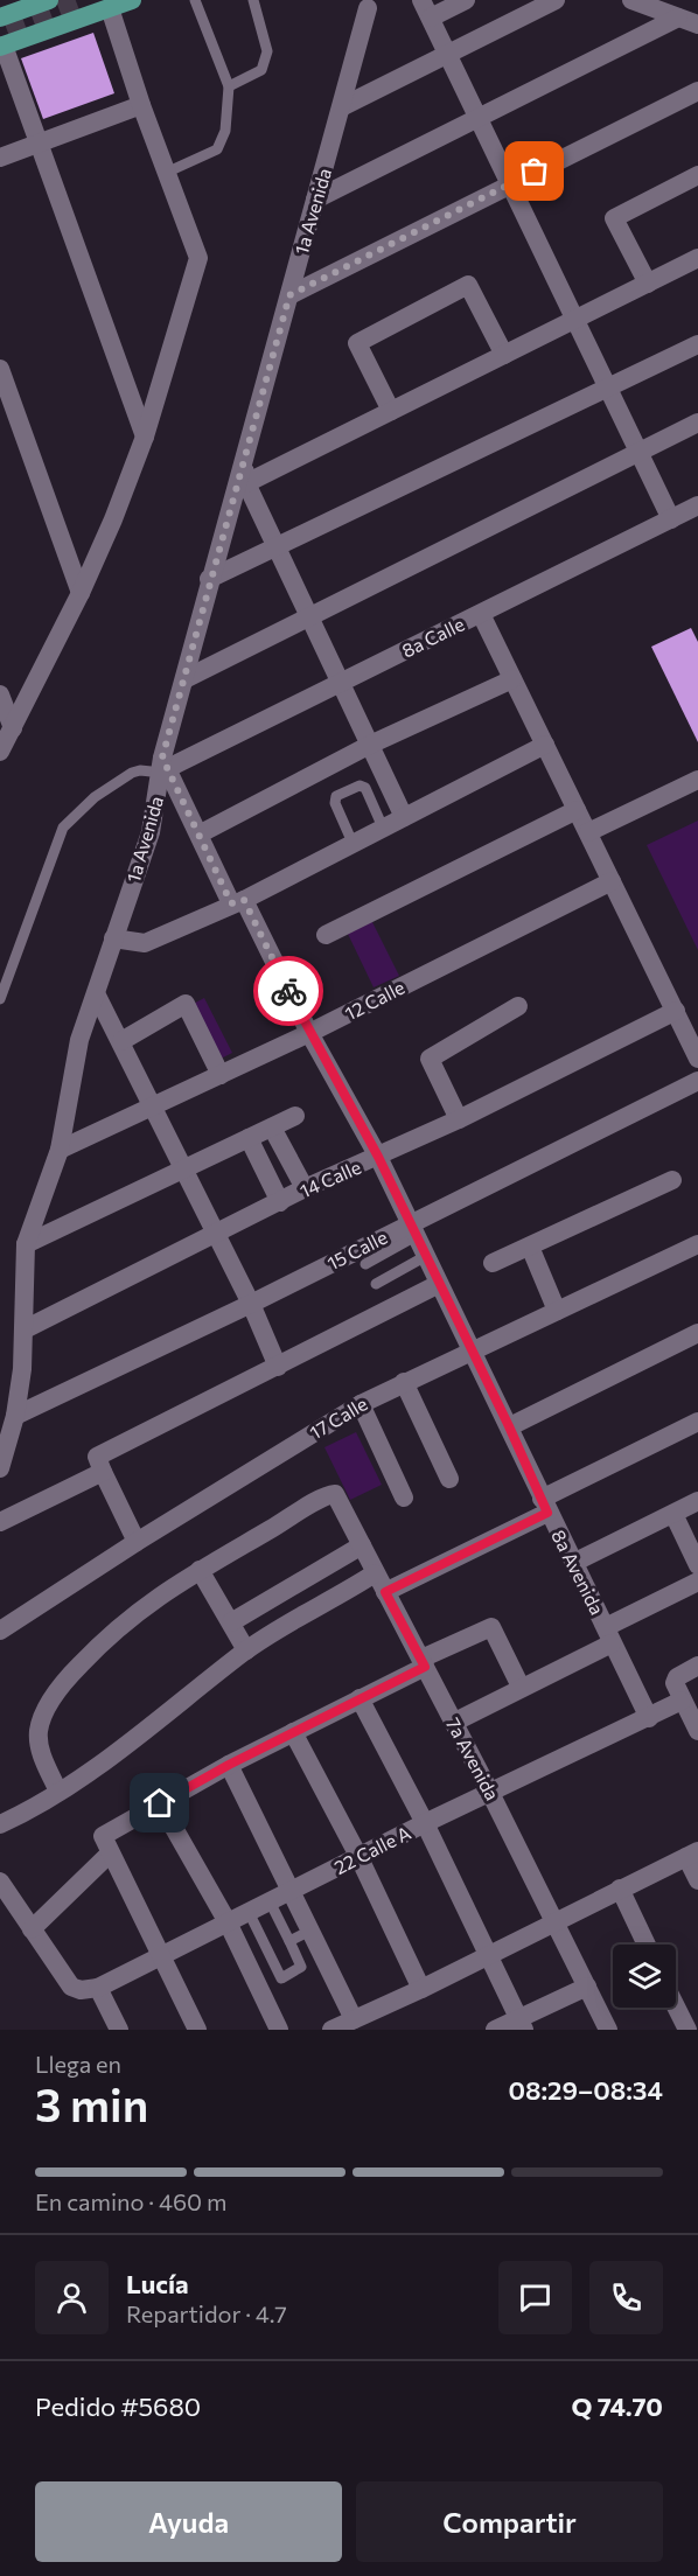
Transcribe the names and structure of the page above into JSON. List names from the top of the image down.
{
  "streets": {
    "street": [
      "1a Avenida",
      "8a Calle",
      "12 Calle",
      "14 Calle",
      "15 Calle",
      "17 Calle",
      "8a Avenida",
      "7a Avenida",
      "22 Calle A"
    ]
  },
  "crossings": [
    ["1a Avenida", "8a Calle"],
    ["1a Avenida", "12 Calle"],
    ["1a Avenida", "14 Calle"],
    ["1a Avenida", "15 Calle"],
    ["1a Avenida", "8a Avenida"],
    ["8a Calle", "8a Avenida"],
    ["12 Calle", "8a Avenida"],
    ["14 Calle", "8a Avenida"],
    ["15 Calle", "8a Avenida"],
    ["17 Calle", "8a Avenida"],
    ["8a Avenida", "22 Calle A"],
    ["7a Avenida", "22 Calle A"]
  ],
  "page": {
    "heading": ["3 min", "Llega en", "08:29–08:34"],
    "panel": [
      "Lucía",
      "Repartidor · 4.7",
      "Pedido #5680",
      "Q 74.70"
    ],
    "bar": "En camino · 460 m",
    "buttons": ["Ayuda", "Compartir"]
  }
}
